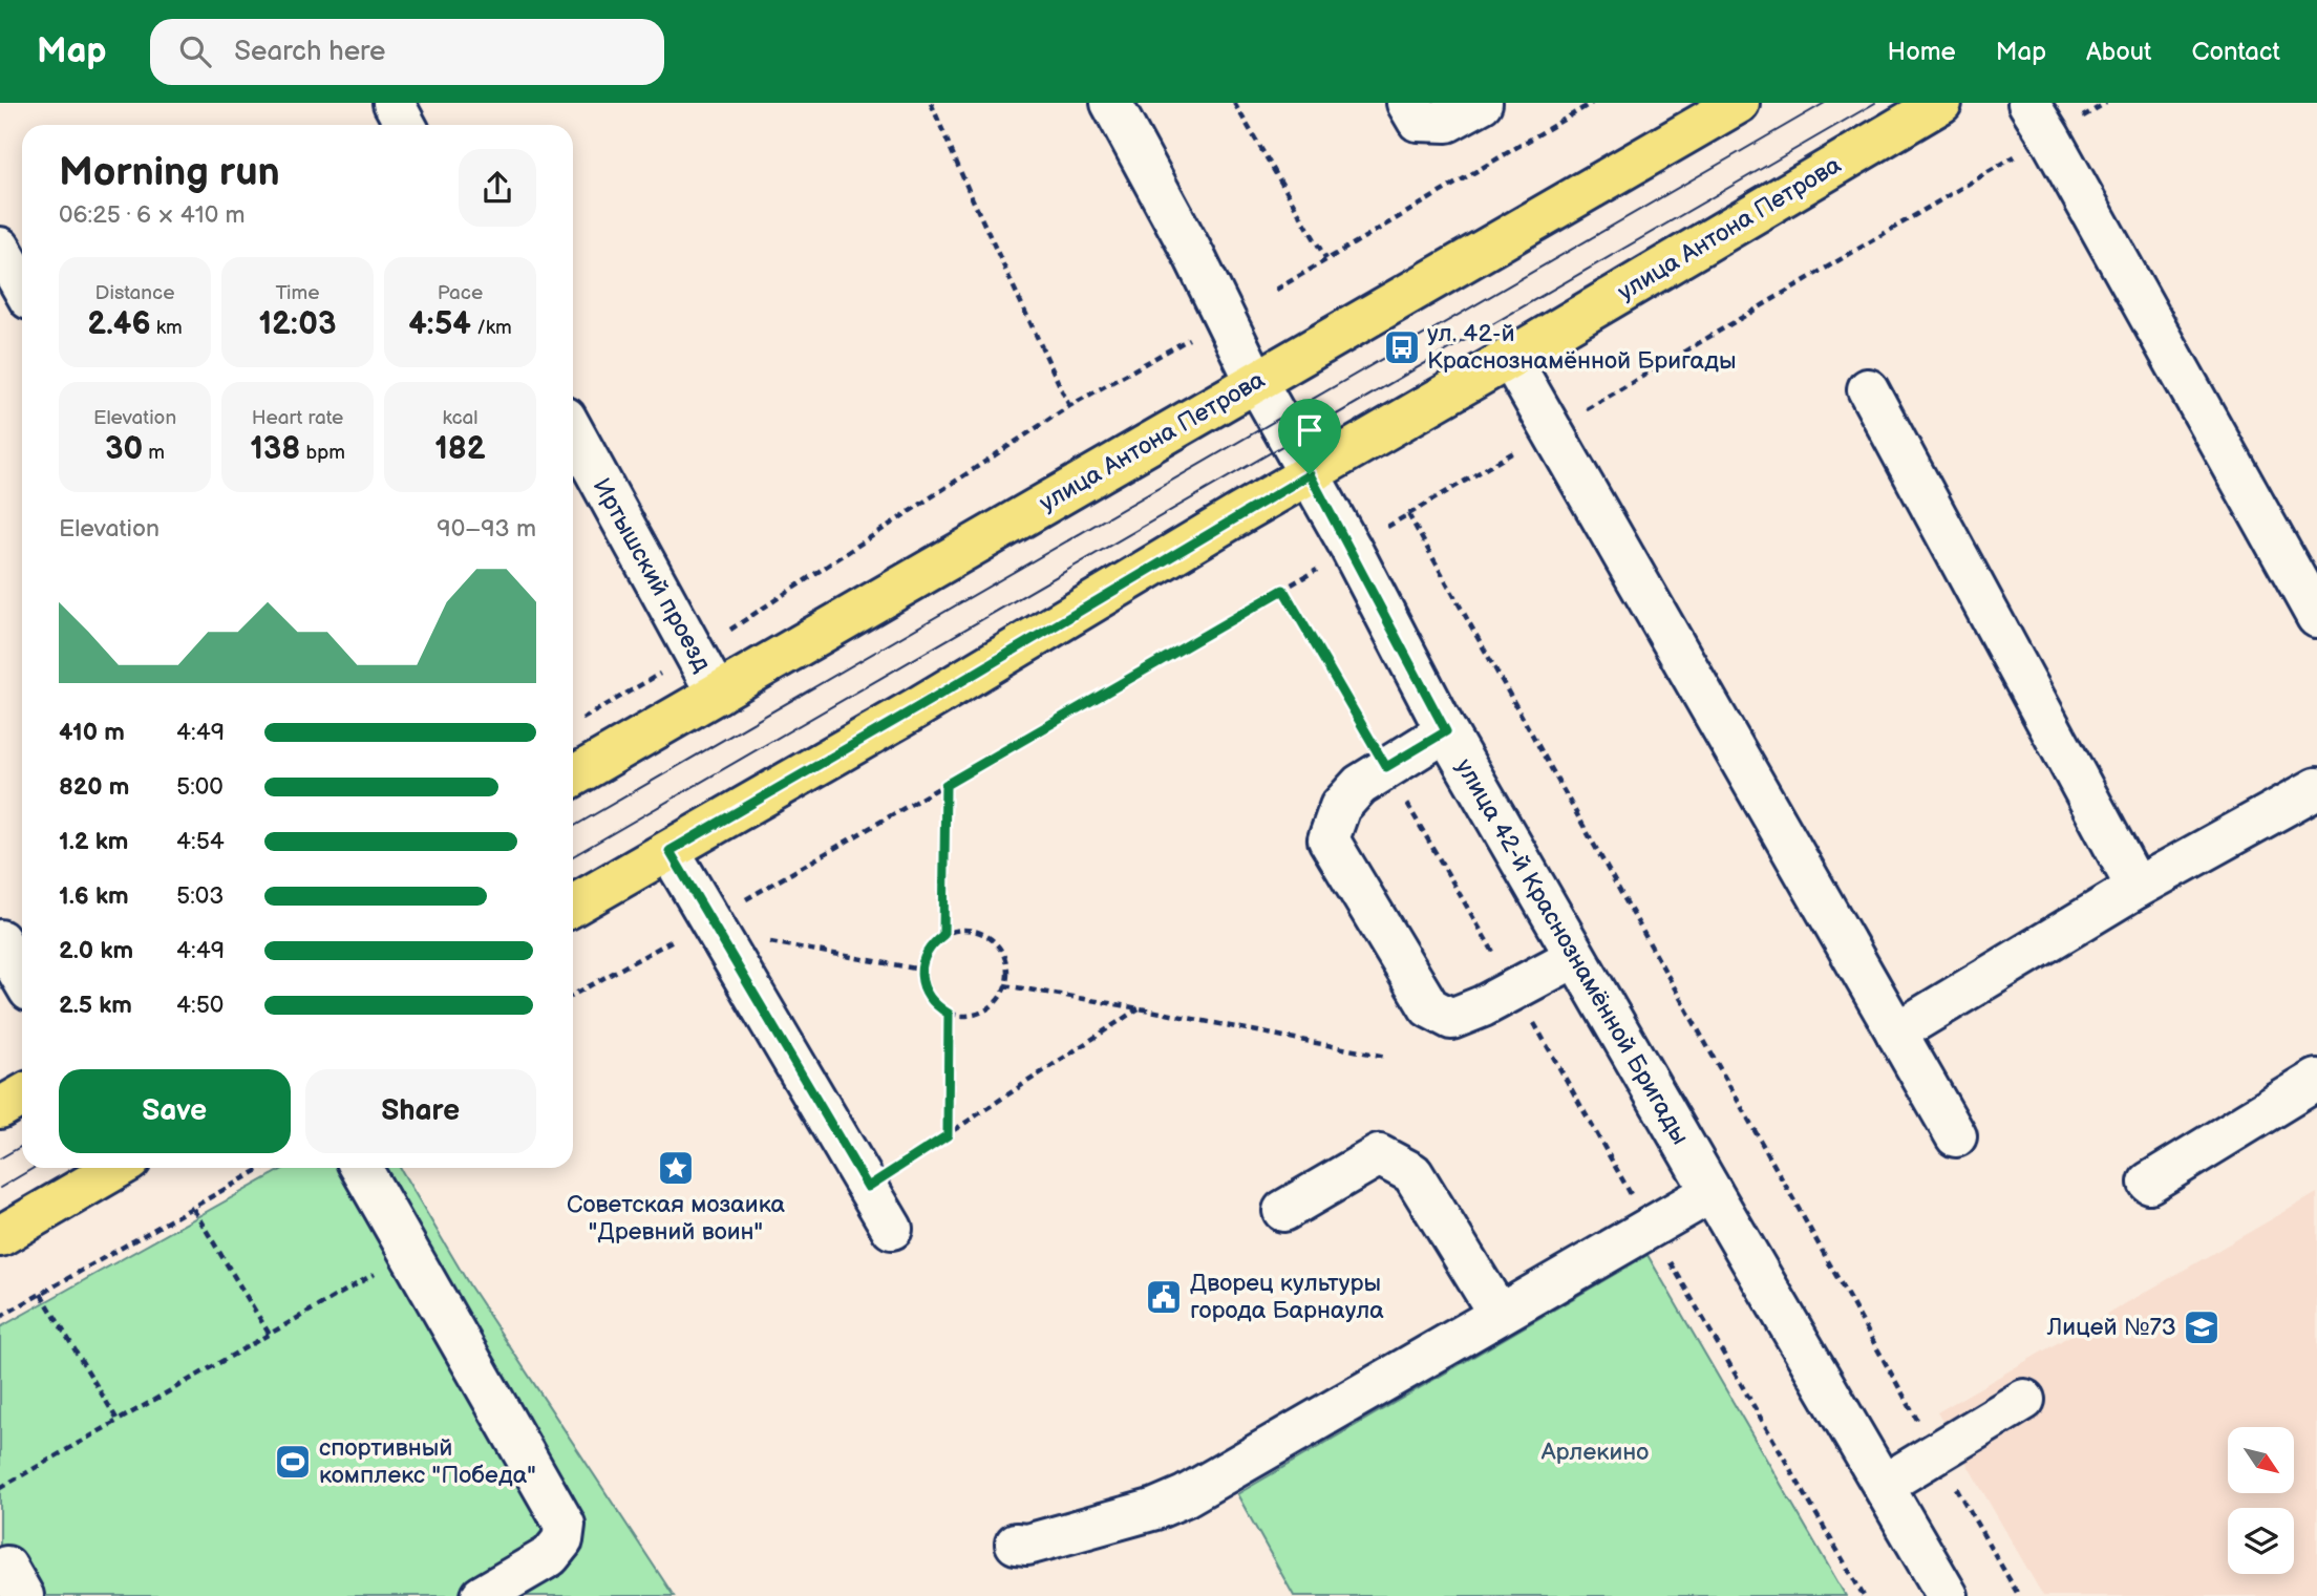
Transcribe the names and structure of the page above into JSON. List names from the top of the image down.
{
  "streets": {
    "main road": ["улица Антона Петрова"],
    "street": ["Иртышский проезд", "улица 42-й Краснознамённой Бригады"]
  },
  "crossings": [
    ["улица Антона Петрова", "Иртышский проезд"],
    ["улица Антона Петрова", "улица 42-й Краснознамённой Бригады"]
  ],
  "parks": ["Арлекино"],
  "places": {
    "bus stop": ["ул. 42-й Краснознамённой Бригады"],
    "place": ["Советская мозаика \"Древний воин\""],
    "public building": ["Дворец культуры города Барнаула"],
    "school or university": ["Лицей №73"],
    "sports": ["спортивный комплекс \"Победа\""]
  },
  "north": "bottom right",
  "page": {
    "header": "Map",
    "search": "Search here",
    "nav": [
      "Home",
      "Map",
      "About",
      "Contact"
    ],
    "heading": ["Morning run", "06:25 · 6 × 410 m"],
    "stats": [
      ["Distance", "2.46 km"],
      ["Time", "12:03"],
      ["Pace", "4:54 /km"],
      ["Elevation", "30 m"],
      ["Heart rate", "138 bpm"],
      ["kcal", "182"]
    ],
    "chart": ["Elevation", "90–93 m"],
    "list": [
      {
        "name": "410 m",
        "note": "4:49"
      },
      {
        "name": "820 m",
        "note": "5:00"
      },
      {
        "name": "1.2 km",
        "note": "4:54"
      },
      {
        "name": "1.6 km",
        "note": "5:03"
      },
      {
        "name": "2.0 km",
        "note": "4:49"
      },
      {
        "name": "2.5 km",
        "note": "4:50"
      }
    ],
    "buttons": ["Save", "Share"]
  }
}
